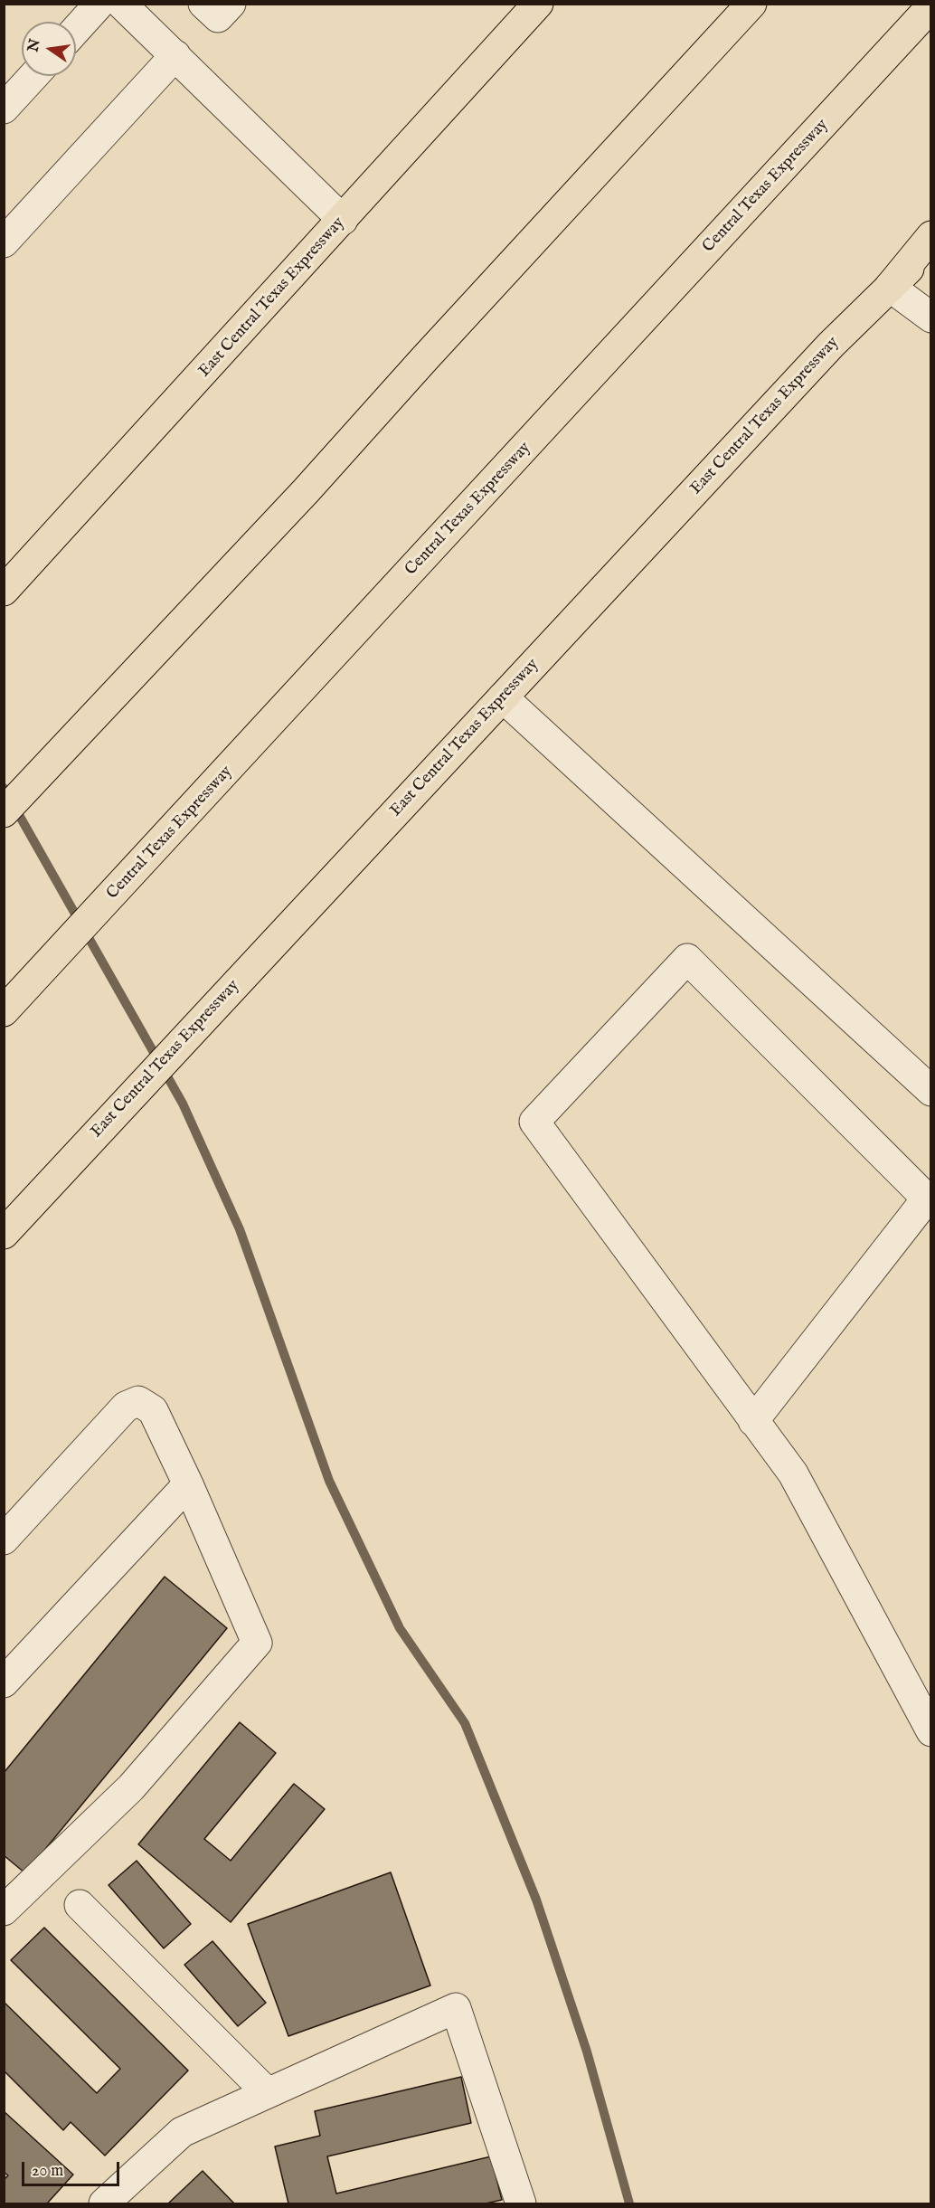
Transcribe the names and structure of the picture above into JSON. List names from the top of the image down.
{
  "streets": {
    "main road": ["Central Texas Expressway", "East Central Texas Expressway"]
  },
  "scale_bar": "20 m",
  "north": "left"
}
